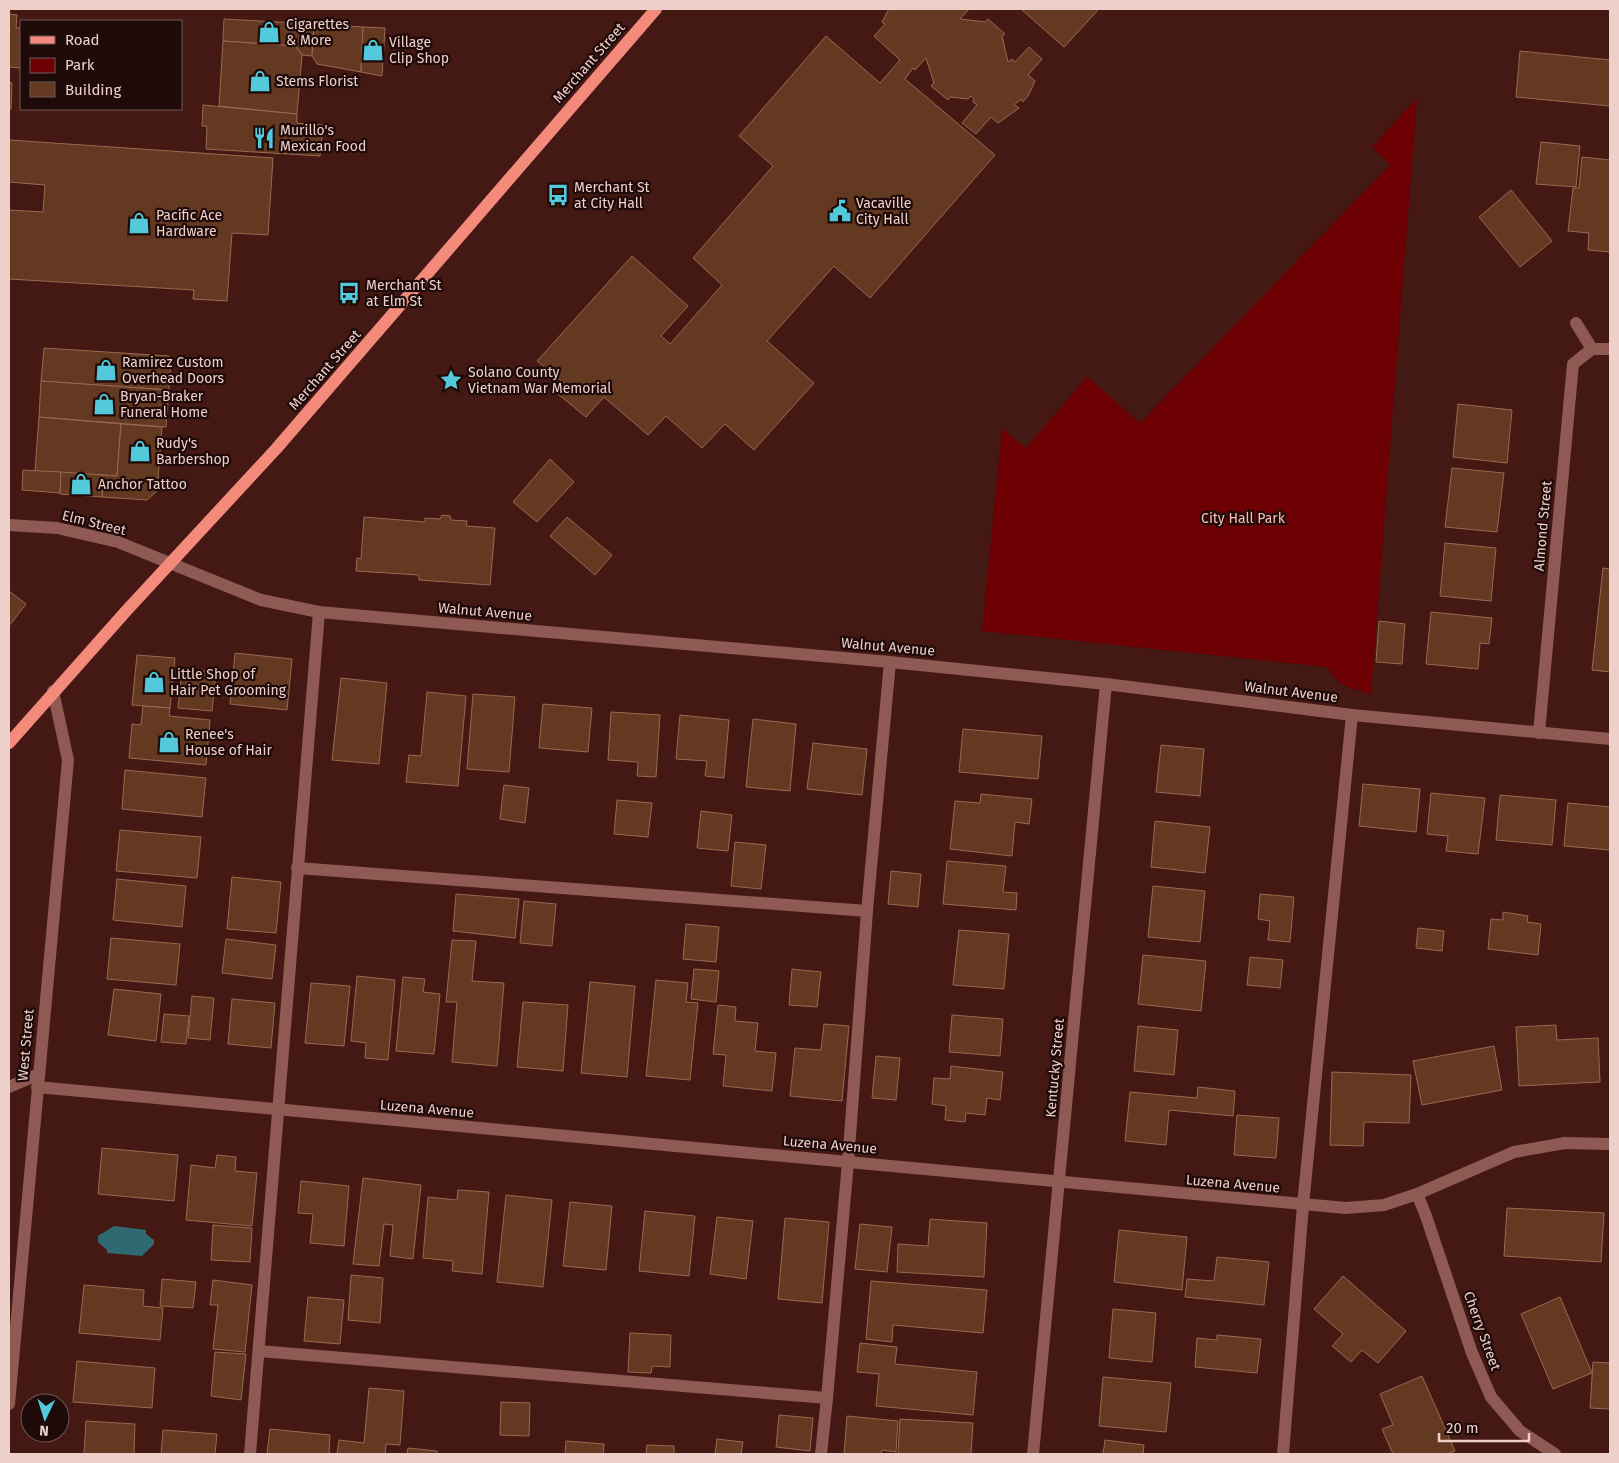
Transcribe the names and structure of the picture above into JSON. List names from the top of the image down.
{
  "streets": {
    "main road": ["Merchant Street"],
    "street": [
      "Elm Street",
      "Almond Street",
      "Walnut Avenue",
      "West Street",
      "Kentucky Street",
      "Luzena Avenue",
      "Cherry Street"
    ]
  },
  "crossings": [
    ["Merchant Street", "Elm Street"],
    ["Merchant Street", "Walnut Avenue"],
    ["Merchant Street", "West Street"],
    ["Elm Street", "Walnut Avenue"],
    ["Almond Street", "Walnut Avenue"],
    ["Walnut Avenue", "Kentucky Street"],
    ["West Street", "Luzena Avenue"],
    ["Kentucky Street", "Luzena Avenue"],
    ["Luzena Avenue", "Cherry Street"]
  ],
  "parks": ["City Hall Park"],
  "places": {
    "shop": [
      "Cigarettes & More",
      "Village Clip Shop",
      "Stems Florist",
      "Pacific Ace Hardware",
      "Ramirez Custom Overhead Doors",
      "Bryan-Braker Funeral Home",
      "Rudy's Barbershop",
      "Anchor Tattoo",
      "Little Shop of Hair Pet Grooming",
      "Renee's House of Hair"
    ],
    "restaurant": ["Murillo's Mexican Food"],
    "bus stop": ["Merchant St at City Hall", "Merchant St at Elm St"],
    "public building": ["Vacaville City Hall"],
    "place": ["Solano County Vietnam War Memorial"]
  },
  "legend": ["Road", "Park", "Building"],
  "scale_bar": "20 m",
  "north": "bottom"
}
